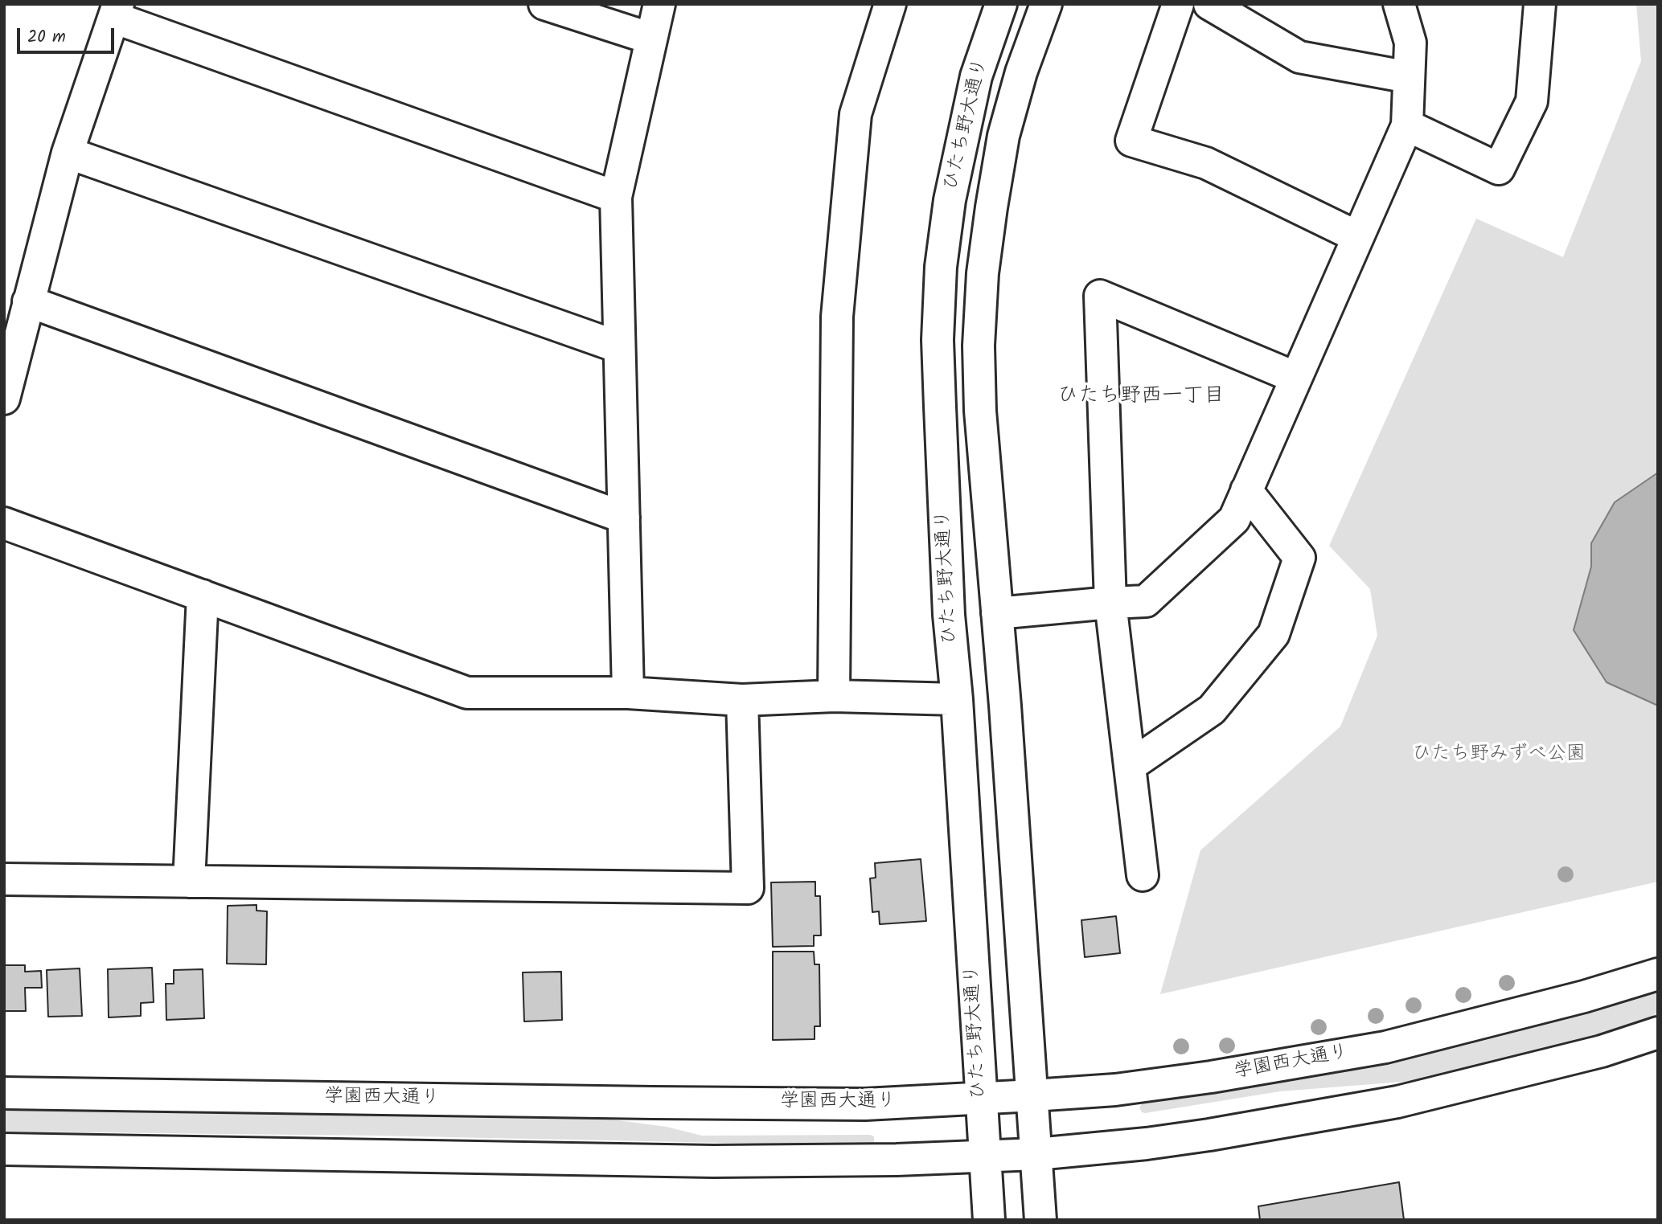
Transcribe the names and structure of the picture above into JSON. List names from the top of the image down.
{
  "streets": {
    "street": ["ひたち野大通り", "学園西大通り"]
  },
  "crossings": [
    ["ひたち野大通り", "学園西大通り"]
  ],
  "districts": ["ひたち野西一丁目"],
  "parks": ["ひたち野みずべ公園"],
  "scale_bar": "20 m"
}
